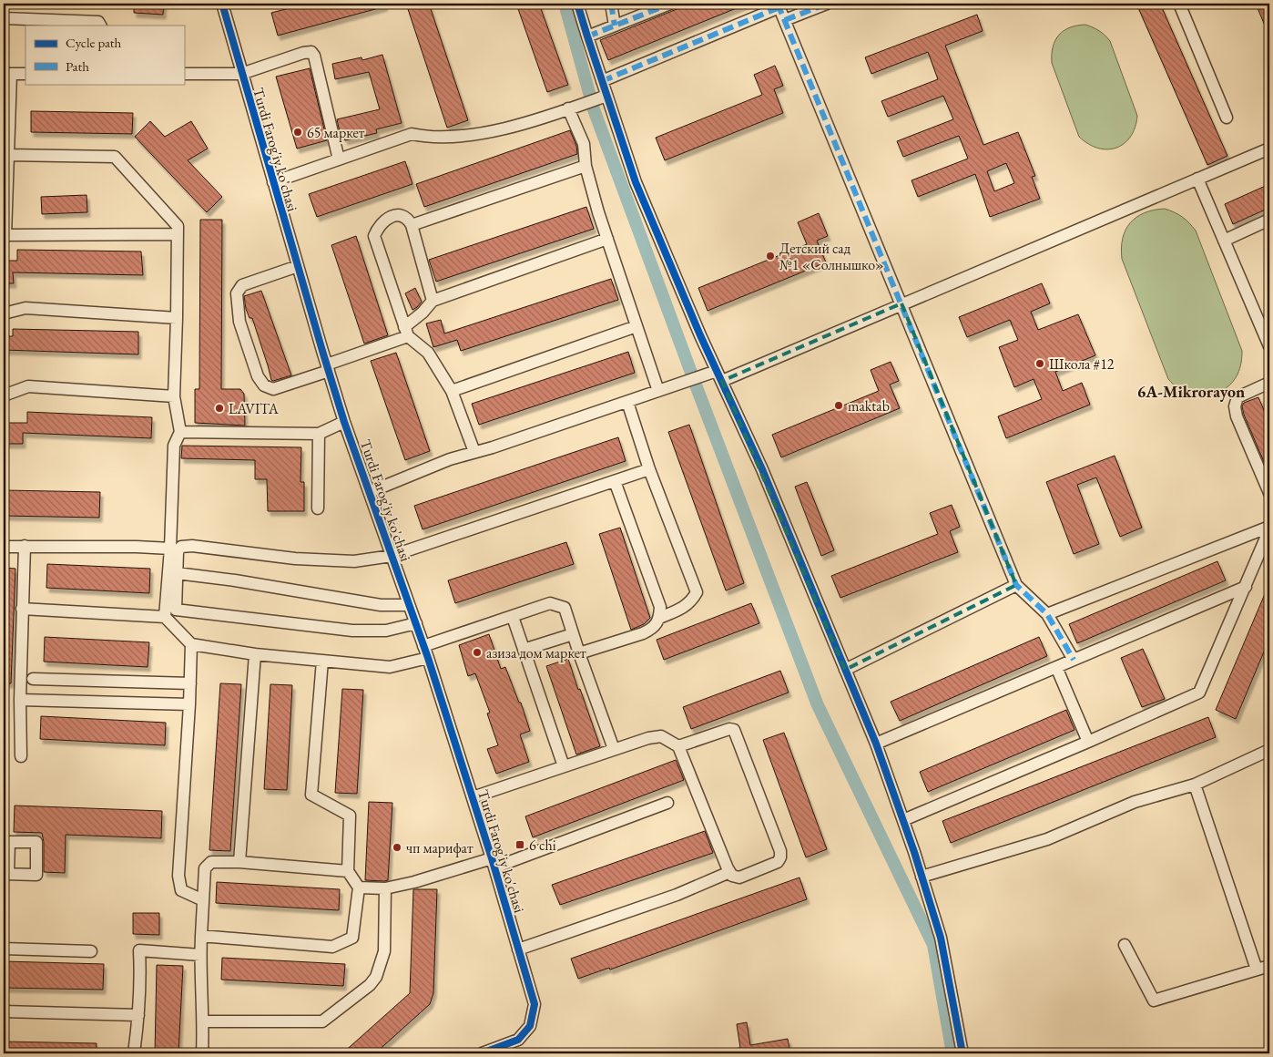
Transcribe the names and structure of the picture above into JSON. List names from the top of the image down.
{
  "streets": {
    "street": ["Turdi Farog'iy ko'chasi"]
  },
  "districts": ["6A-Mikrorayon"],
  "places": {
    "other": [
      "65 маркет",
      "Детский сад №1 «Солнышко»",
      "Школа #12",
      "maktab",
      "LAVITA",
      "азиза дом маркет",
      "чп марифат"
    ],
    "transit": ["6 chi"]
  },
  "legend": ["Cycle path", "Path"]
}
